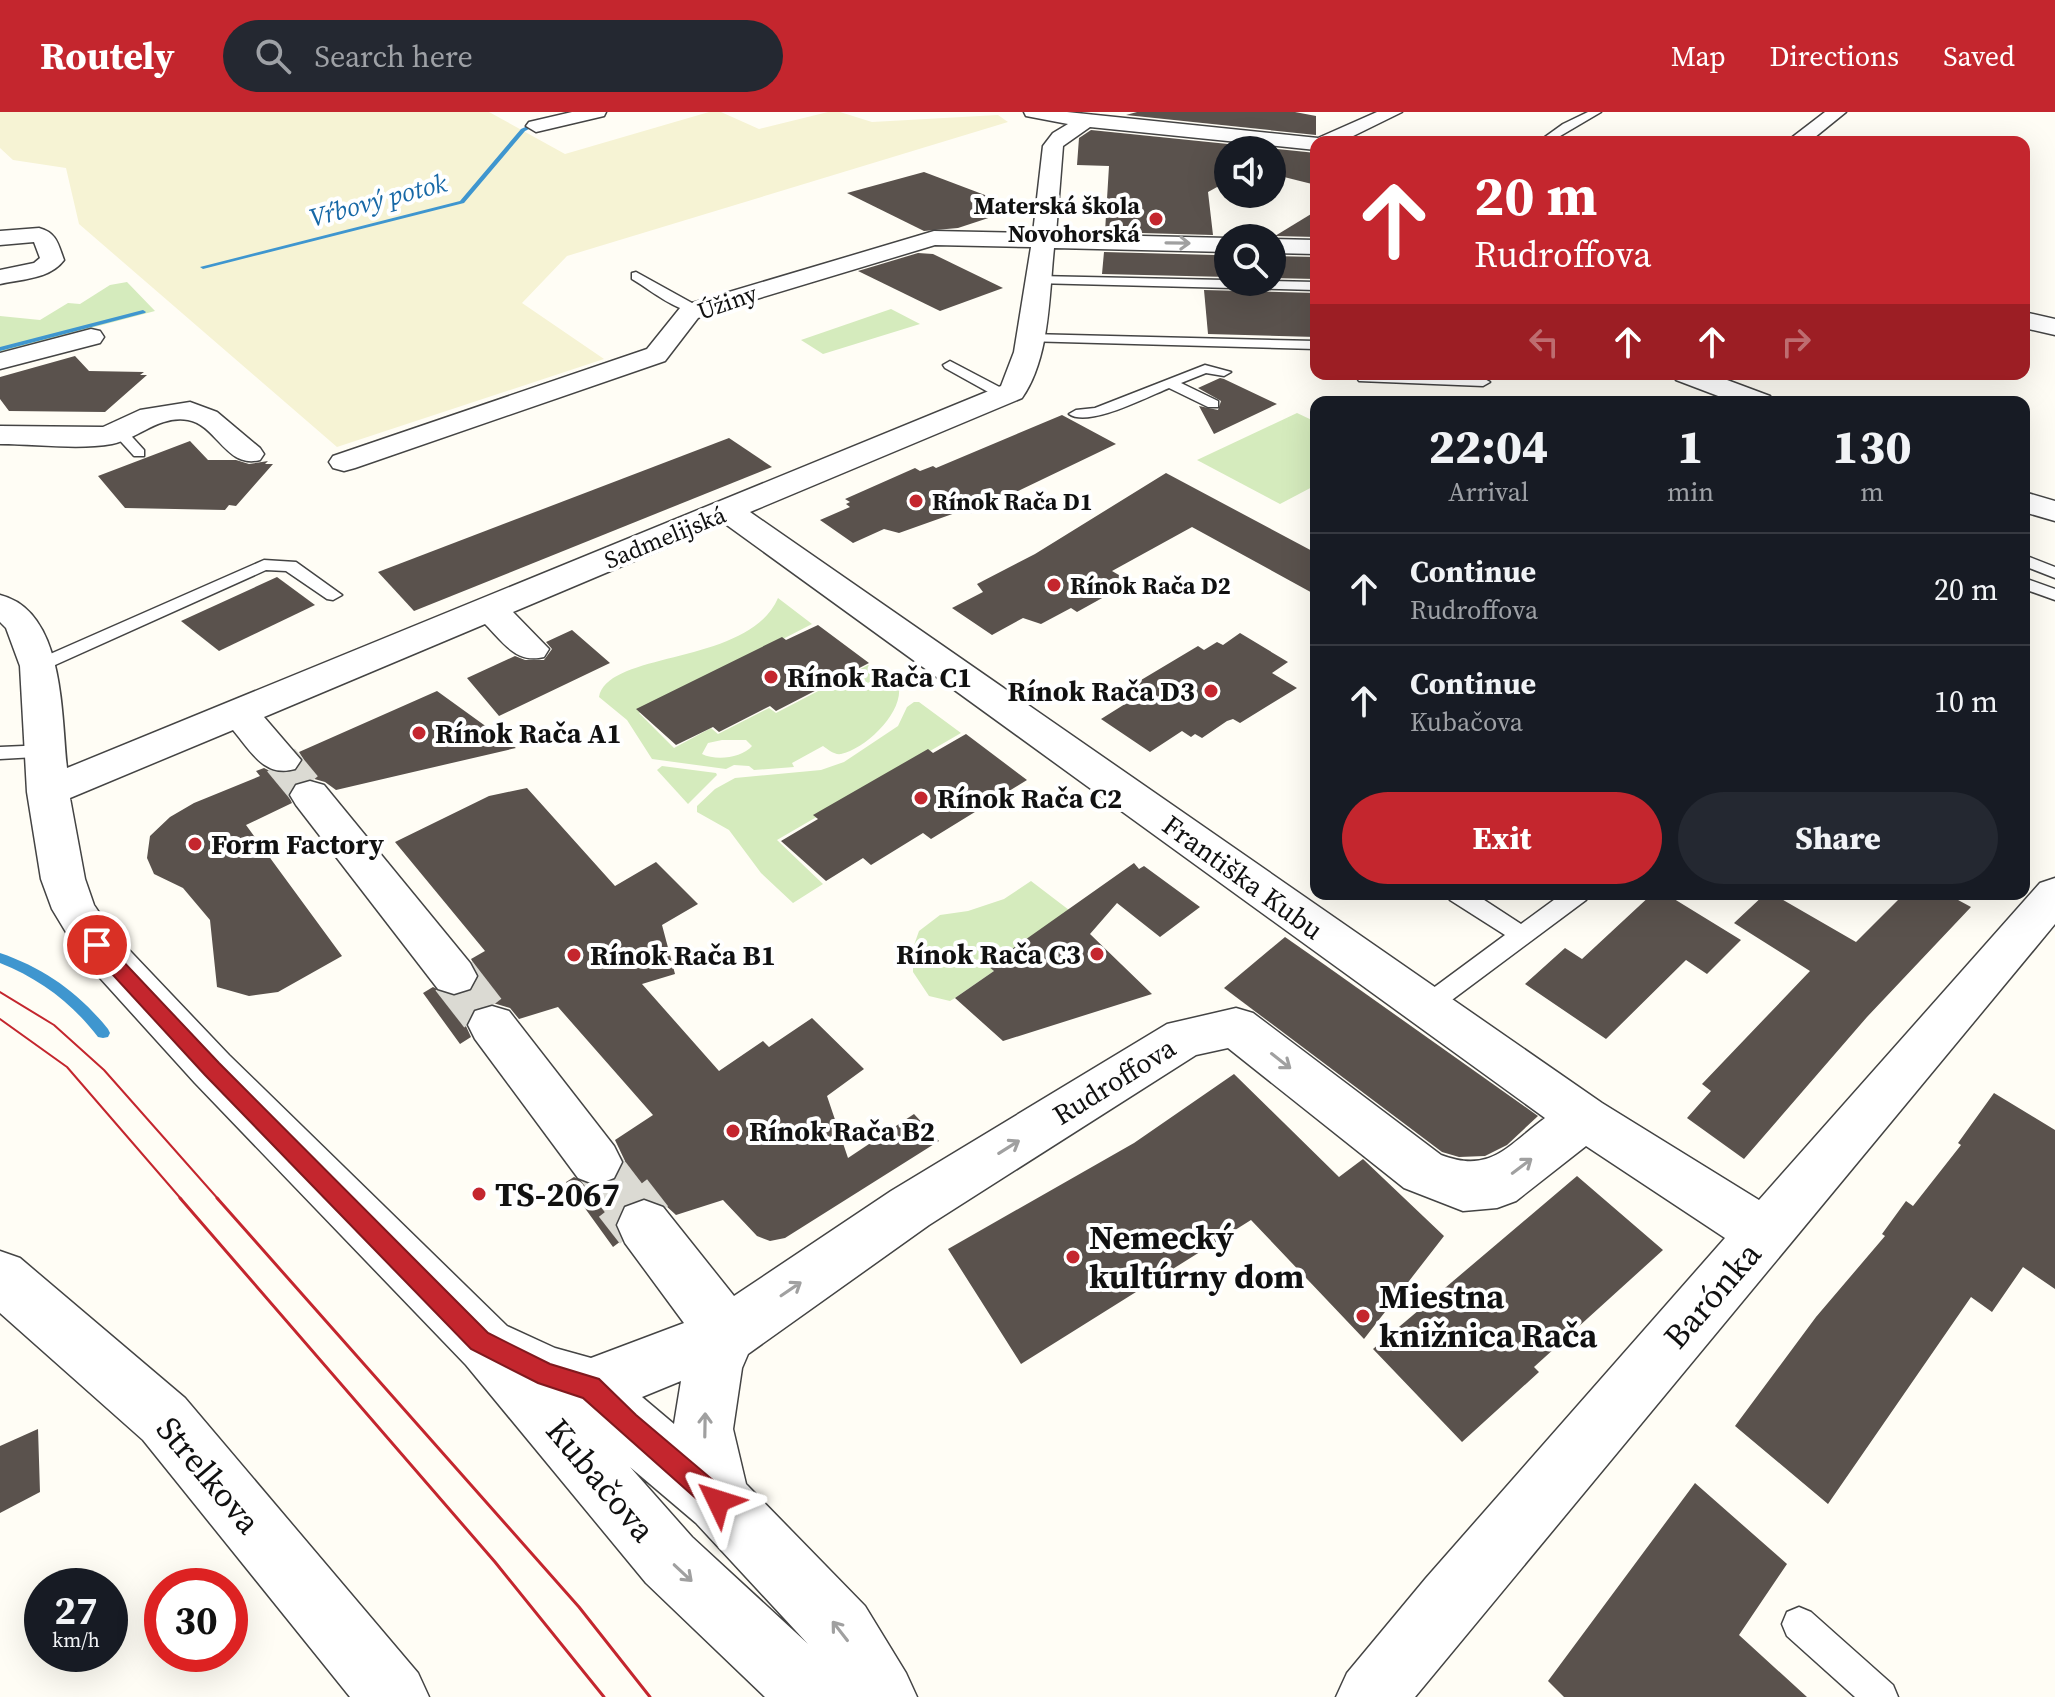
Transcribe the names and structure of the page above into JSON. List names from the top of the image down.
{
  "streets": {
    "street": [
      "Úžiny",
      "Sadmelijská",
      "Františka Kubu",
      "Rudroffova",
      "Barónka",
      "Strelkova",
      "Kubačova"
    ]
  },
  "crossings": [
    ["Sadmelijská", "Františka Kubu"],
    ["Sadmelijská", "Kubačova"],
    ["Františka Kubu", "Rudroffova"],
    ["Františka Kubu", "Barónka"],
    ["Rudroffova", "Kubačova"]
  ],
  "one_way": ["Rudroffova"],
  "water": ["Vŕbový potok"],
  "places": [
    "Materská škola Novohorská",
    "Rínok Rača D1",
    "Rínok Rača D2",
    "Rínok Rača C1",
    "Rínok Rača D3",
    "Rínok Rača A1",
    "Rínok Rača C2",
    "Form Factory",
    "Rínok Rača C3",
    "Rínok Rača B1",
    "Rínok Rača B2",
    "TS-2067",
    "Nemecký kultúrny dom",
    "Miestna knižnica Rača"
  ],
  "page": {
    "header": "Routely",
    "search": "Search here",
    "nav": ["Map", "Directions", "Saved"],
    "turn": ["20 m", "Rudroffova"],
    "eta": [
      "22:04",
      "Arrival",
      "1",
      "min",
      "130",
      "m"
    ],
    "list": [
      {
        "name": "Continue",
        "note": "Rudroffova",
        "value": "20 m"
      },
      {
        "name": "Continue",
        "note": "Kubačova",
        "value": "10 m"
      }
    ],
    "buttons": ["Exit", "Share"],
    "speed": "27 km/h",
    "limit": "30"
  }
}
